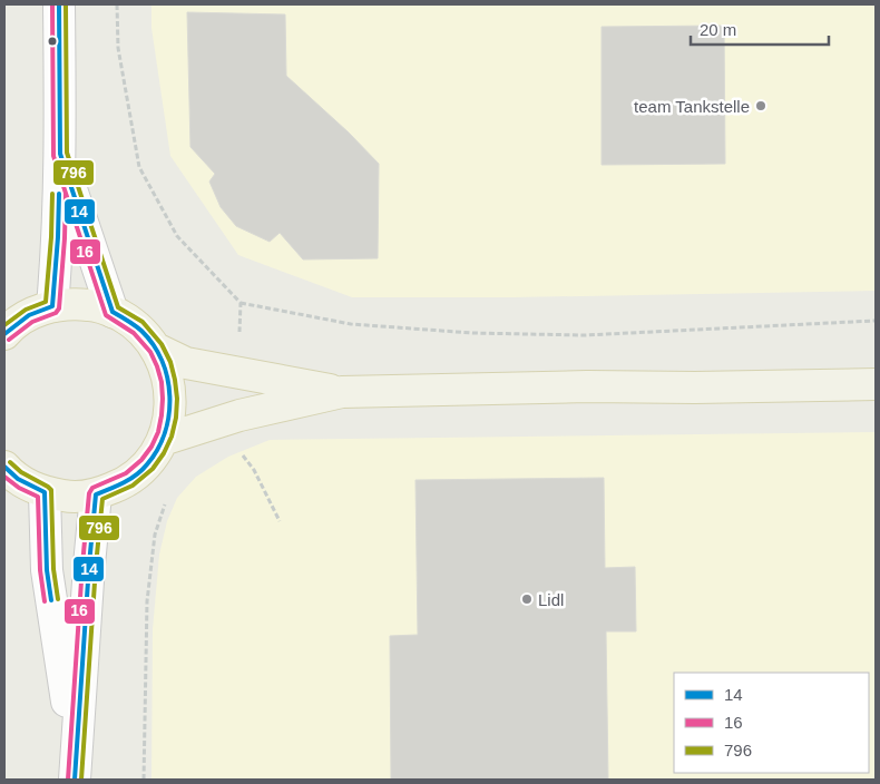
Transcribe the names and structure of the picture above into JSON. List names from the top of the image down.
{
  "places": ["team Tankstelle", "Lidl"],
  "lines": ["transit line 14", "transit line 16", "transit line 796"],
  "legend": ["14", "16", "796"],
  "scale_bar": "20 m"
}
